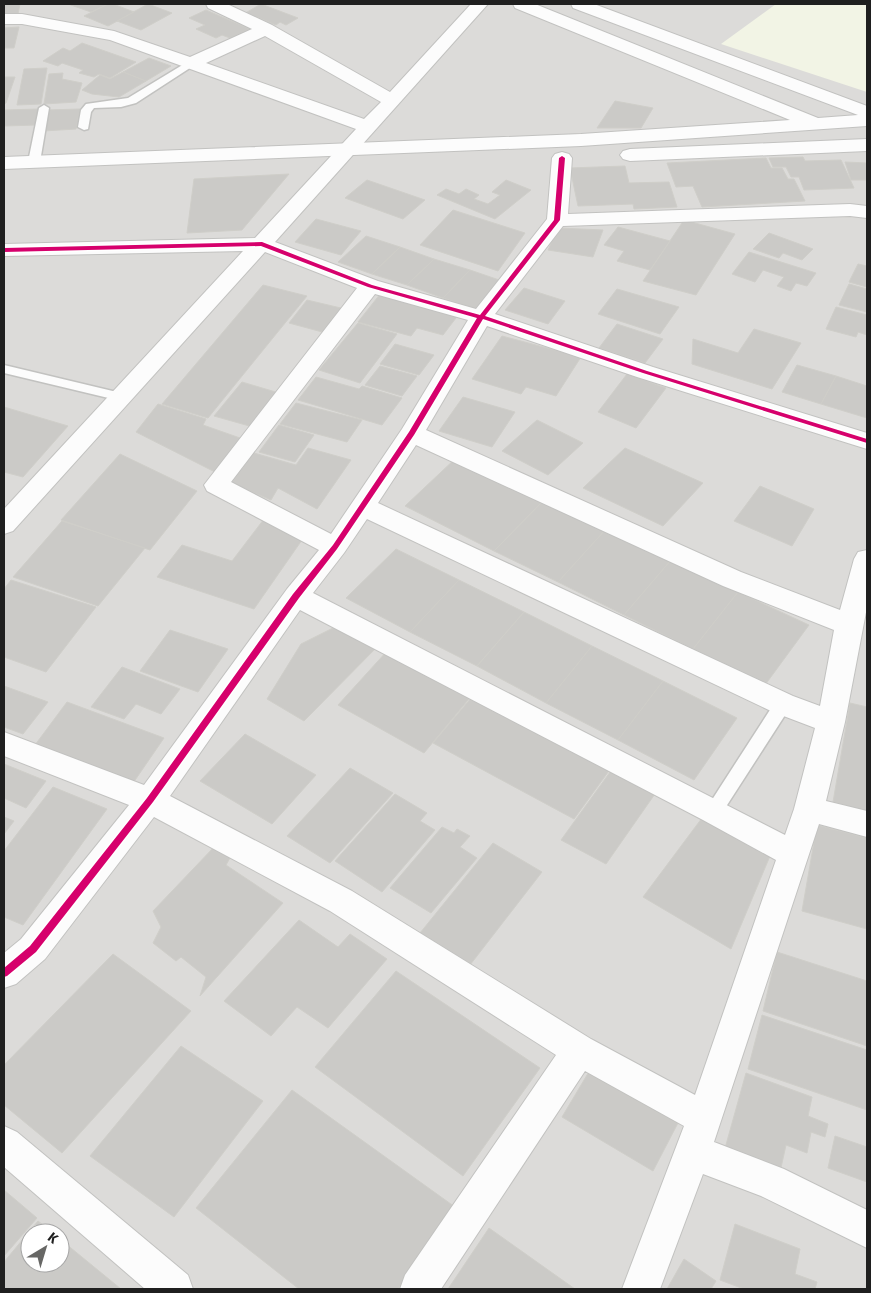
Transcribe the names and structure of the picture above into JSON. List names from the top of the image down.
{
  "north": "top right"
}
